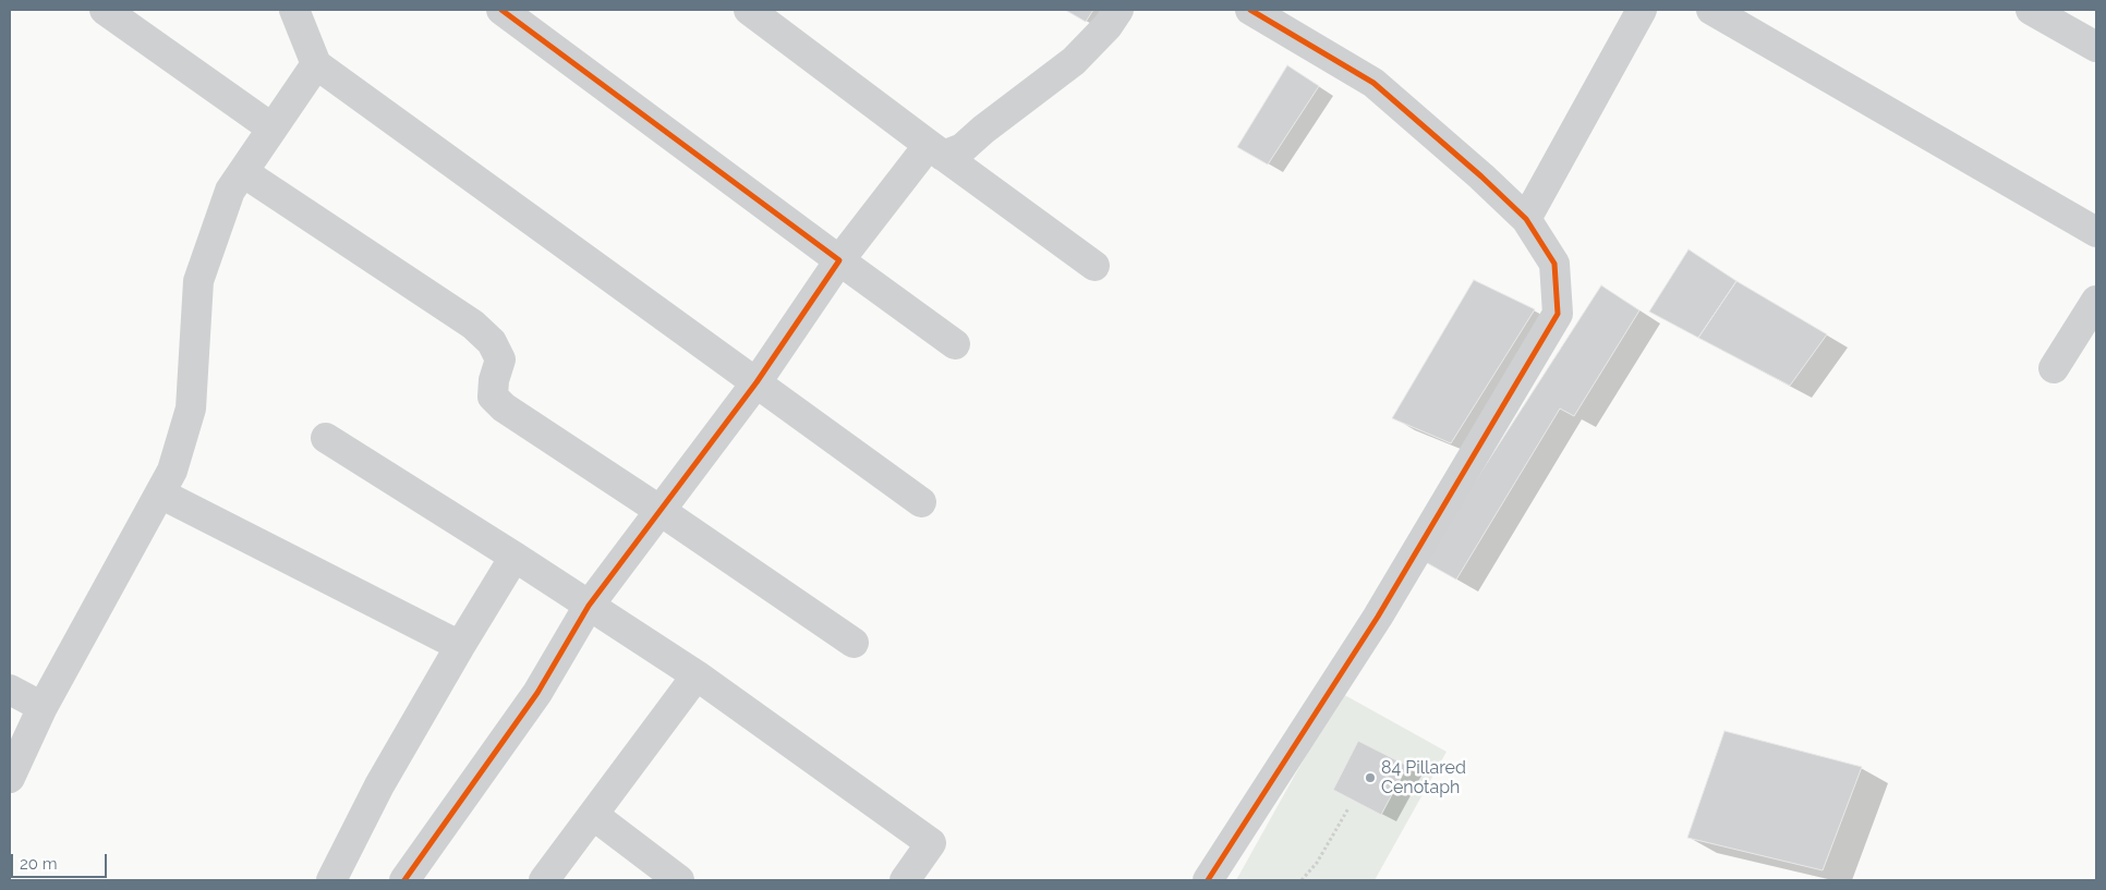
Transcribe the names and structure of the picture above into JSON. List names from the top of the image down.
{
  "places": ["84 Pillared Cenotaph"],
  "scale_bar": "20 m"
}
